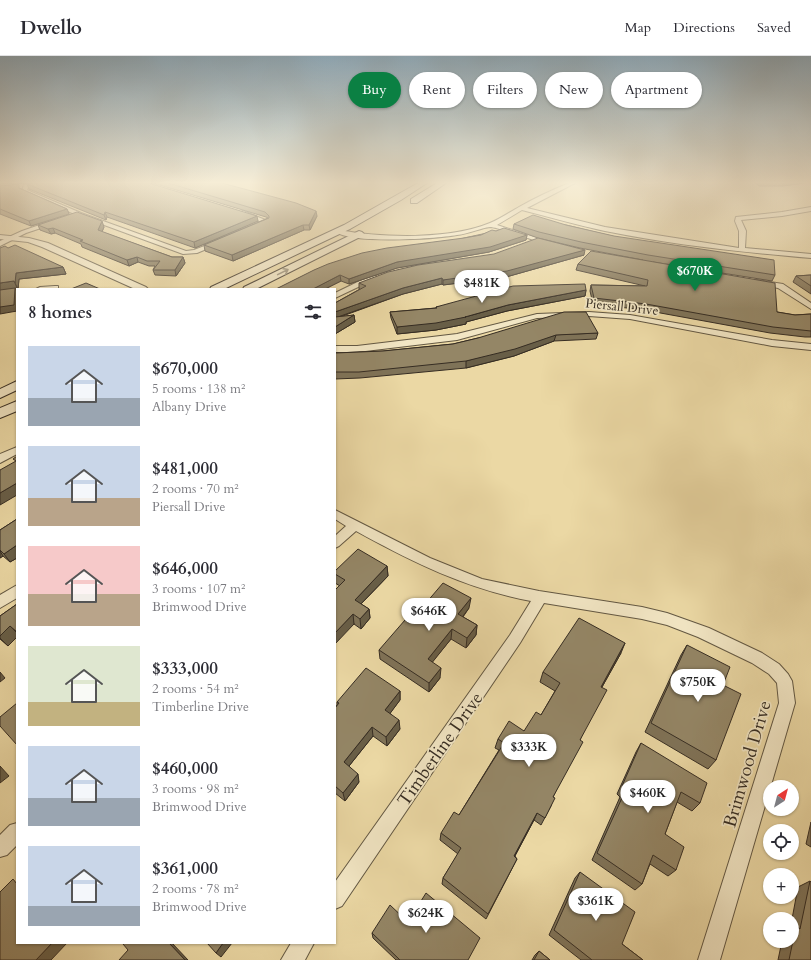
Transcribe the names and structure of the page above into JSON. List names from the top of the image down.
{
  "streets": {
    "street": ["Piersall Drive", "Timberline Drive", "Brimwood Drive"]
  },
  "crossings": [
    ["Timberline Drive", "Brimwood Drive"]
  ],
  "north": "top right",
  "page": {
    "header": "Dwello",
    "nav": ["Map", "Directions", "Saved"],
    "chip": [
      "Buy",
      "Rent",
      "Filters",
      "New",
      "Apartment"
    ],
    "price": [
      "$670K",
      "$481K",
      "$646K",
      "$750K",
      "$333K",
      "$460K",
      "$361K",
      "$624K"
    ],
    "heading": "8 homes",
    "list": [
      {
        "name": "$670,000",
        "note": "5 rooms · 138 m² · Albany Drive"
      },
      {
        "name": "$481,000",
        "note": "2 rooms · 70 m² · Piersall Drive"
      },
      {
        "name": "$646,000",
        "note": "3 rooms · 107 m² · Brimwood Drive"
      },
      {
        "name": "$333,000",
        "note": "2 rooms · 54 m² · Timberline Drive"
      },
      {
        "name": "$460,000",
        "note": "3 rooms · 98 m² · Brimwood Drive"
      },
      {
        "name": "$361,000",
        "note": "2 rooms · 78 m² · Brimwood Drive"
      }
    ],
    "map_buttons": ["+", "−"]
  }
}
